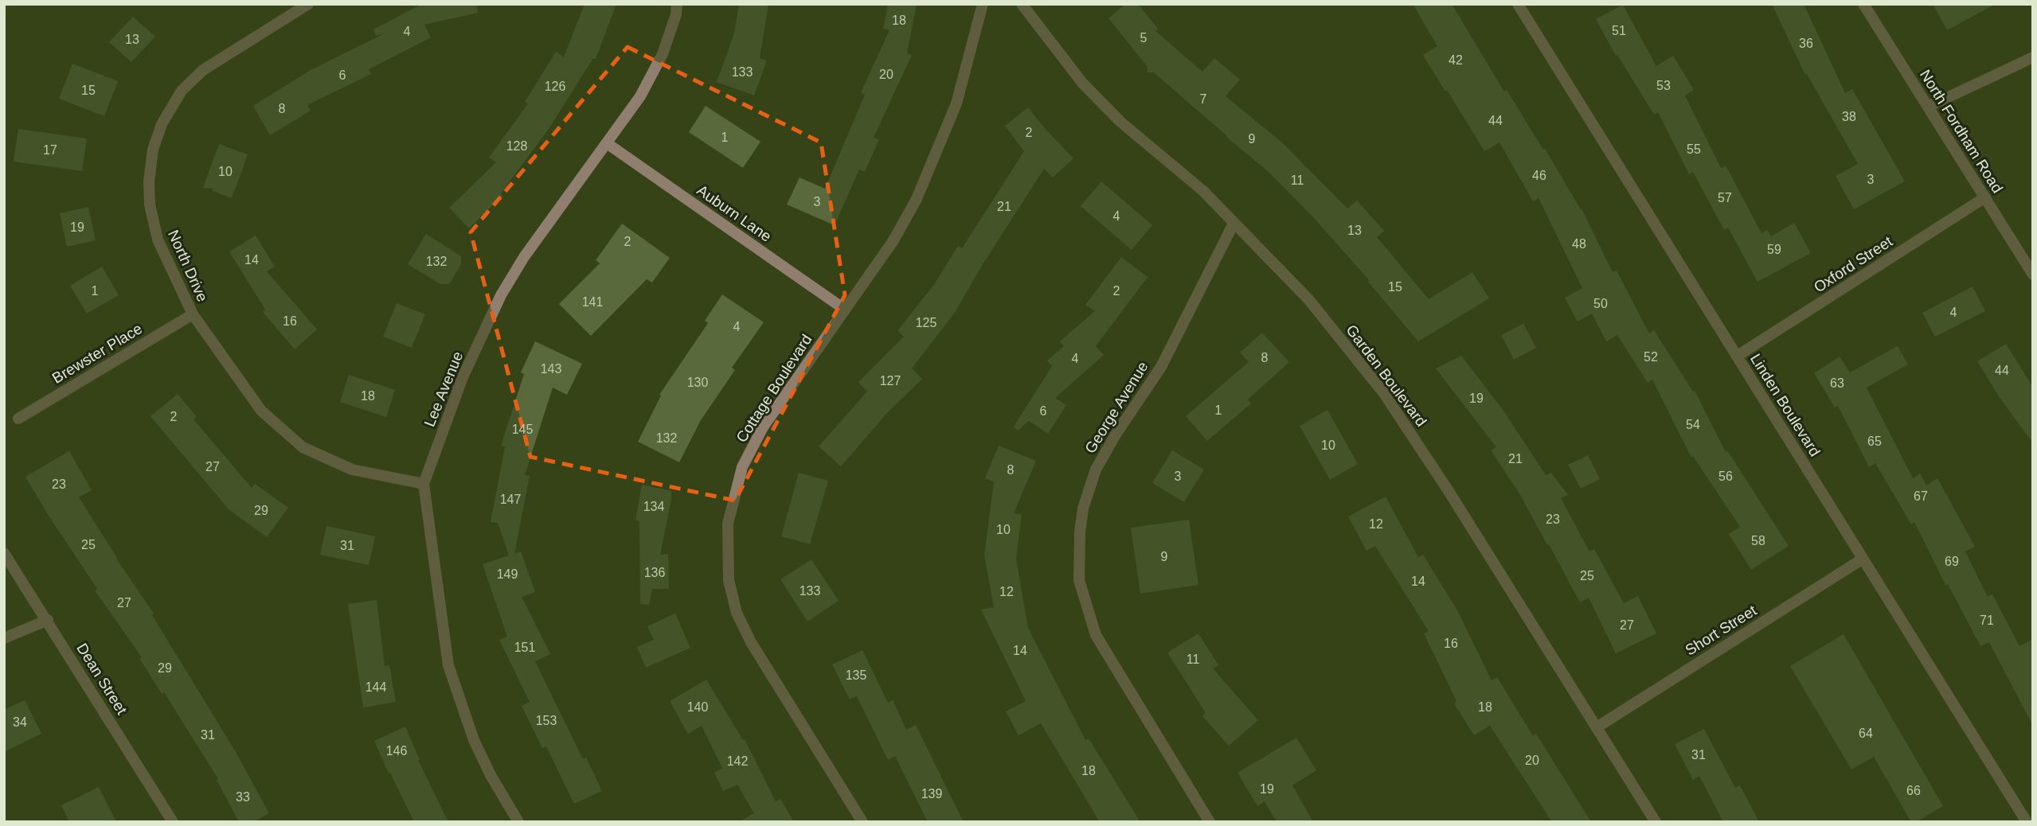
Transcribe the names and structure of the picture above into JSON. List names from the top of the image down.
{
  "streets": {
    "street": [
      "North Fordham Road",
      "Auburn Lane",
      "Oxford Street",
      "North Drive",
      "Brewster Place",
      "Garden Boulevard",
      "Cottage Boulevard",
      "Lee Avenue",
      "Linden Boulevard",
      "George Avenue",
      "Short Street",
      "Dean Street"
    ]
  },
  "crossings": [
    ["North Fordham Road", "Oxford Street"],
    ["Auburn Lane", "Cottage Boulevard"],
    ["Auburn Lane", "Lee Avenue"],
    ["Oxford Street", "Linden Boulevard"],
    ["North Drive", "Brewster Place"],
    ["North Drive", "Lee Avenue"],
    ["Garden Boulevard", "George Avenue"],
    ["Garden Boulevard", "Short Street"],
    ["Linden Boulevard", "Short Street"]
  ],
  "house_numbers": [
    "18",
    "51",
    "4",
    "5",
    "13",
    "36",
    "42",
    "133",
    "20",
    "6",
    "53",
    "126",
    "15",
    "7",
    "8",
    "38",
    "44",
    "2",
    "1",
    "9",
    "128",
    "55",
    "17",
    "10",
    "46",
    "3",
    "11",
    "57",
    "3",
    "21",
    "4",
    "19",
    "13",
    "2",
    "48",
    "59",
    "14",
    "132",
    "15",
    "1",
    "2",
    "141",
    "50",
    "4",
    "16",
    "125",
    "4",
    "52",
    "8",
    "4",
    "143",
    "44",
    "127",
    "130",
    "63",
    "18",
    "19",
    "1",
    "6",
    "2",
    "54",
    "145",
    "132",
    "65",
    "10",
    "21",
    "27",
    "8",
    "3",
    "56",
    "23",
    "67",
    "147",
    "134",
    "29",
    "23",
    "12",
    "10",
    "58",
    "25",
    "31",
    "9",
    "69",
    "136",
    "149",
    "25",
    "14",
    "133",
    "12",
    "27",
    "71",
    "27",
    "16",
    "151",
    "14",
    "11",
    "29",
    "135",
    "144",
    "140",
    "18",
    "153",
    "34",
    "64",
    "31",
    "146",
    "31",
    "20",
    "142",
    "18",
    "19",
    "66",
    "139",
    "33"
  ]
}
